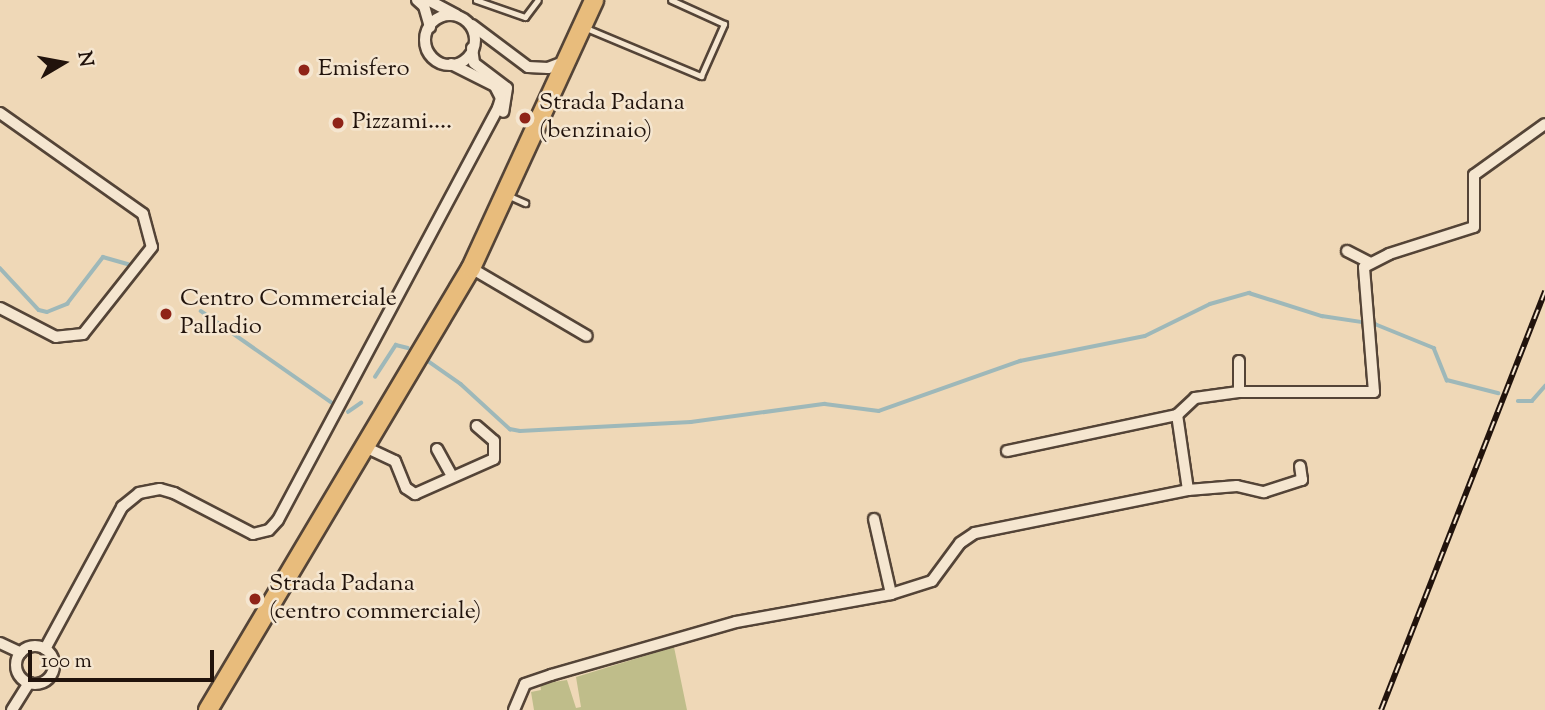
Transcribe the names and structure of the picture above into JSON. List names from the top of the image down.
{
  "places": [
    "Emisfero",
    "Strada Padana (benzinaio)",
    "Pizzami....",
    "Centro Commerciale Palladio",
    "Strada Padana (centro commerciale)"
  ],
  "scale_bar": "100 m",
  "north": "right"
}
